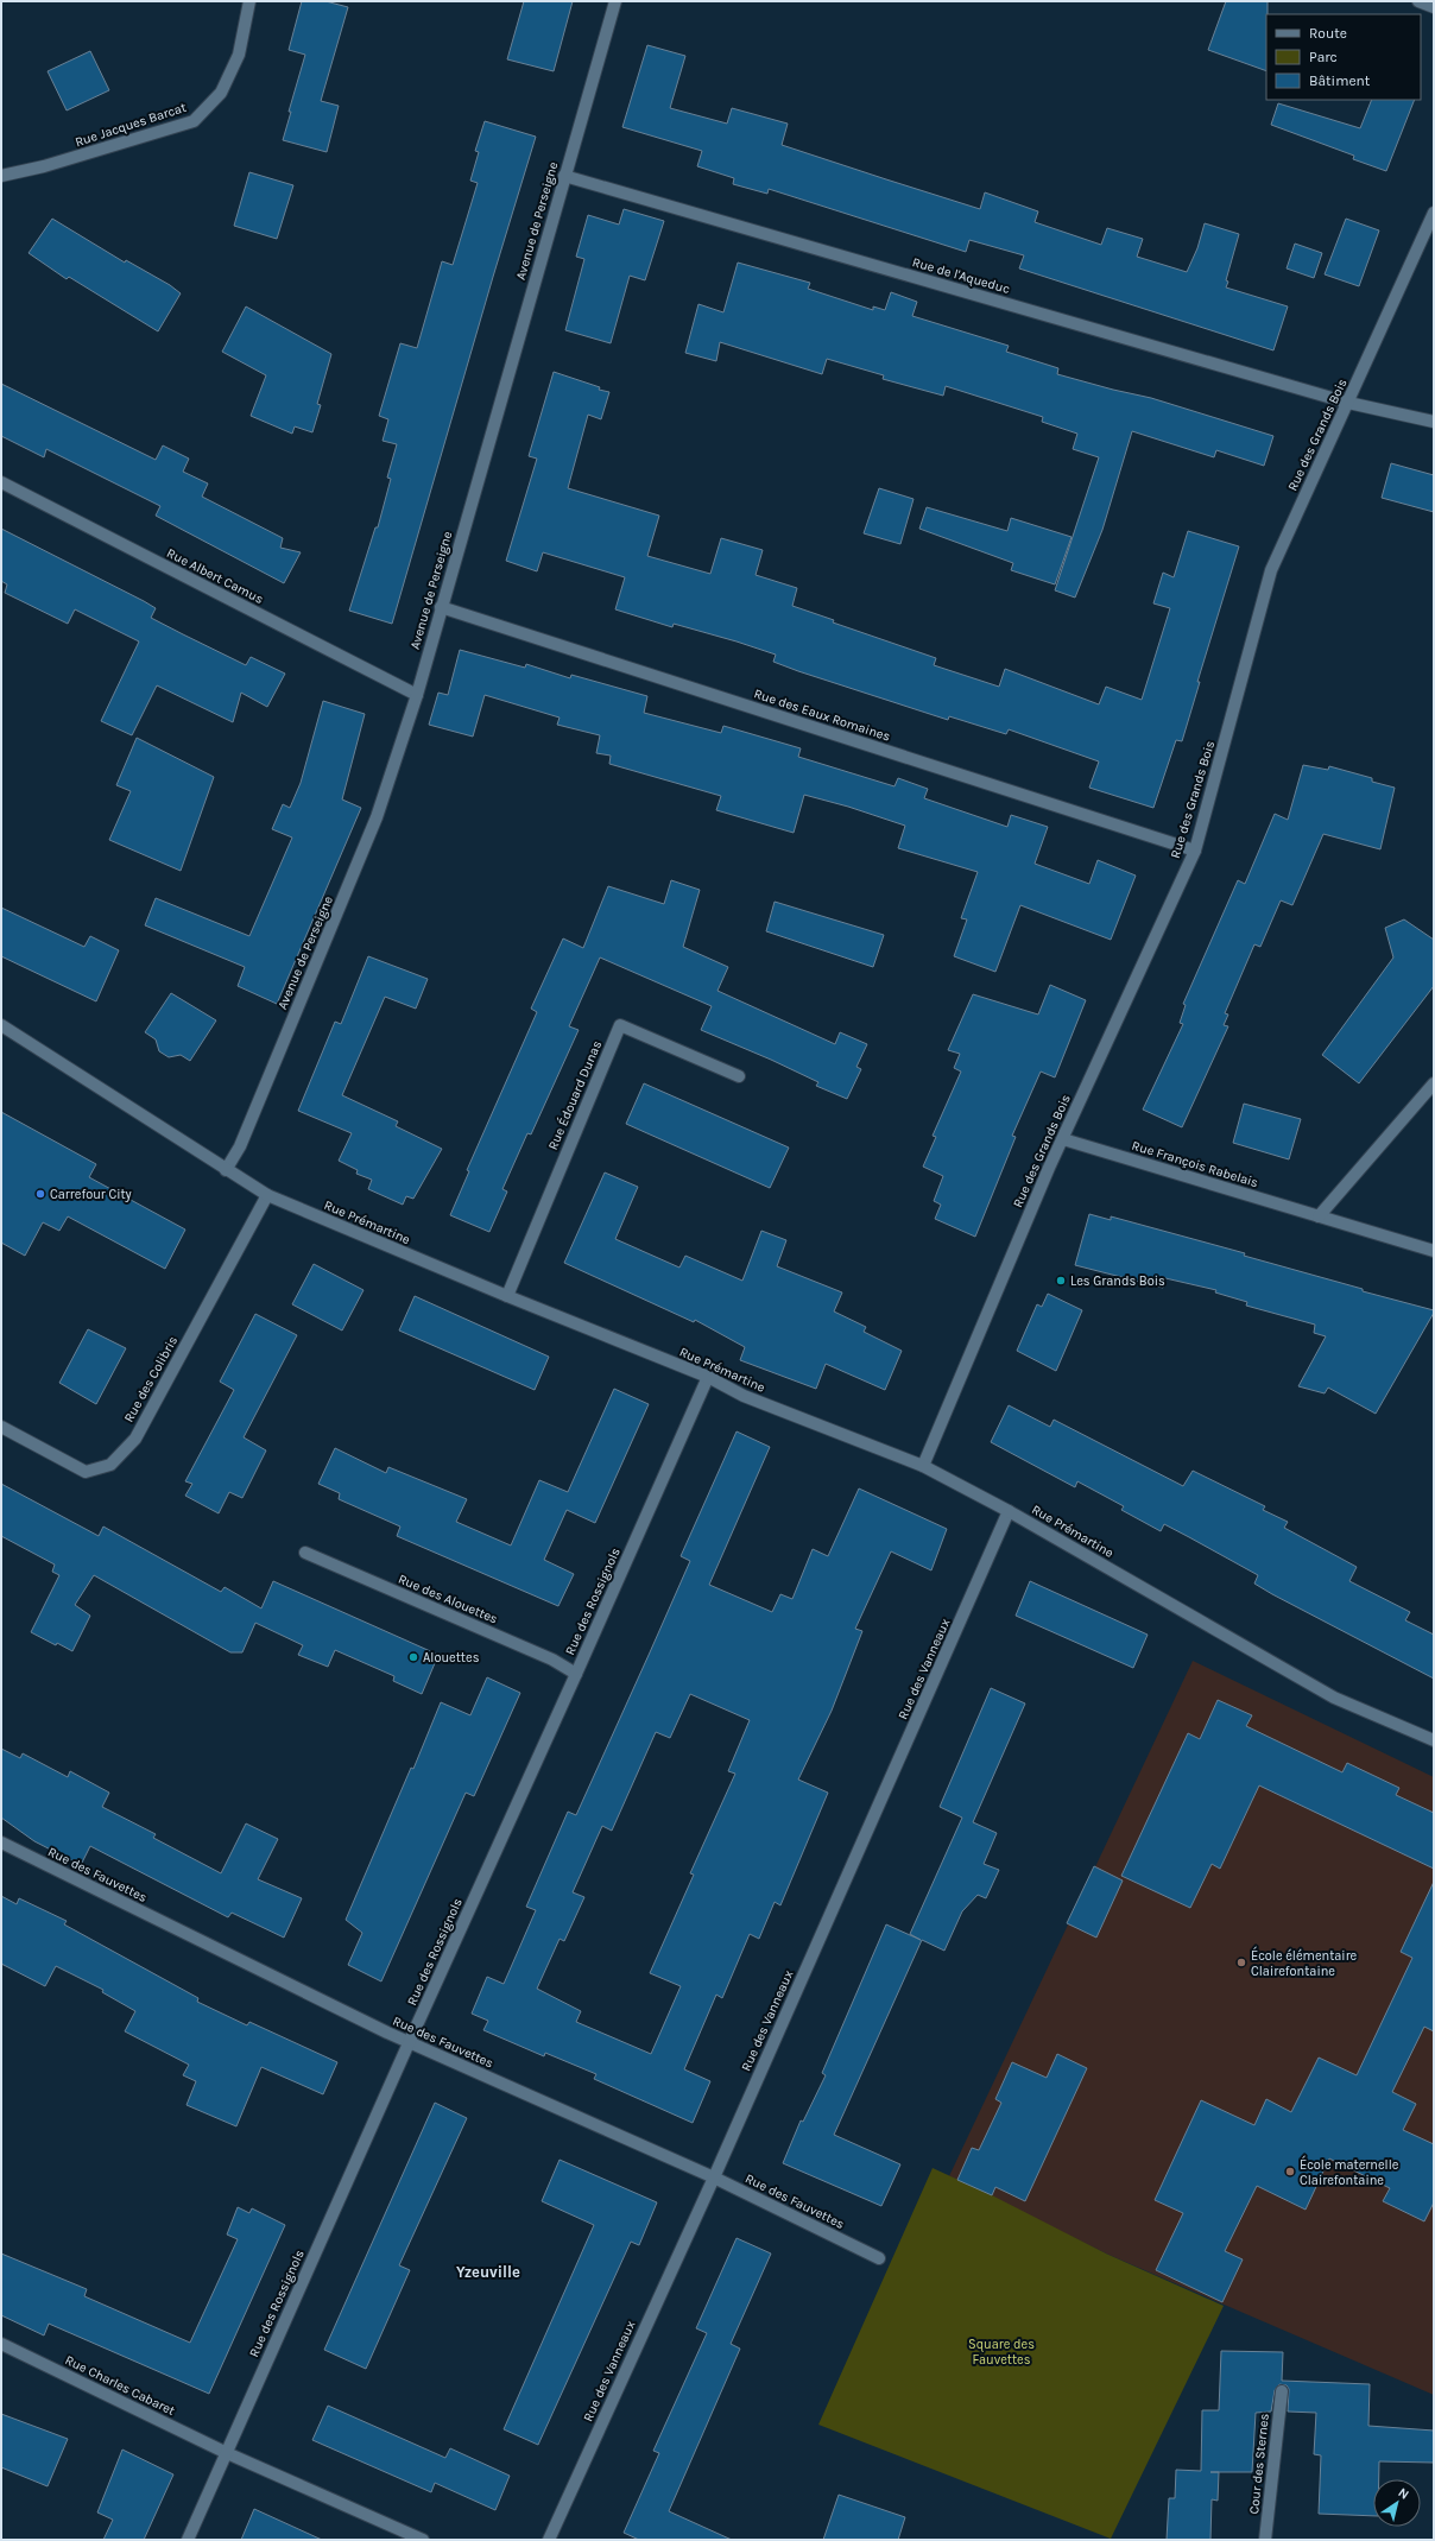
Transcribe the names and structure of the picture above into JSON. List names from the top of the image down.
{
  "streets": {
    "street": [
      "Rue Jacques Barcat",
      "Avenue de Perseigne",
      "Rue de l'Aqueduc",
      "Rue des Grands Bois",
      "Rue Albert Camus",
      "Rue des Eaux Romaines",
      "Rue Édouard Dunas",
      "Rue François Rabelais",
      "Rue Prémartine",
      "Rue des Colibris",
      "Rue des Alouettes",
      "Rue des Rossignols",
      "Rue des Vanneaux",
      "Rue des Fauvettes",
      "Rue Charles Cabaret",
      "Cour des Sternes"
    ]
  },
  "crossings": [
    ["Avenue de Perseigne", "Rue de l'Aqueduc"],
    ["Avenue de Perseigne", "Rue Albert Camus"],
    ["Avenue de Perseigne", "Rue des Eaux Romaines"],
    ["Avenue de Perseigne", "Rue Prémartine"],
    ["Rue de l'Aqueduc", "Rue des Grands Bois"],
    ["Rue des Grands Bois", "Rue des Eaux Romaines"],
    ["Rue des Grands Bois", "Rue François Rabelais"],
    ["Rue des Grands Bois", "Rue Prémartine"],
    ["Rue Édouard Dunas", "Rue Prémartine"],
    ["Rue Prémartine", "Rue des Colibris"],
    ["Rue Prémartine", "Rue des Rossignols"],
    ["Rue Prémartine", "Rue des Vanneaux"],
    ["Rue des Alouettes", "Rue des Rossignols"],
    ["Rue des Rossignols", "Rue des Fauvettes"],
    ["Rue des Rossignols", "Rue Charles Cabaret"],
    ["Rue des Vanneaux", "Rue des Fauvettes"]
  ],
  "districts": ["Yzeuville"],
  "parks": ["Square des Fauvettes"],
  "places": [
    "Carrefour City",
    "Les Grands Bois",
    "Alouettes",
    "École élémentaire Clairefontaine",
    "École maternelle Clairefontaine"
  ],
  "legend": ["Route", "Parc", "Bâtiment"],
  "north": "top right"
}
